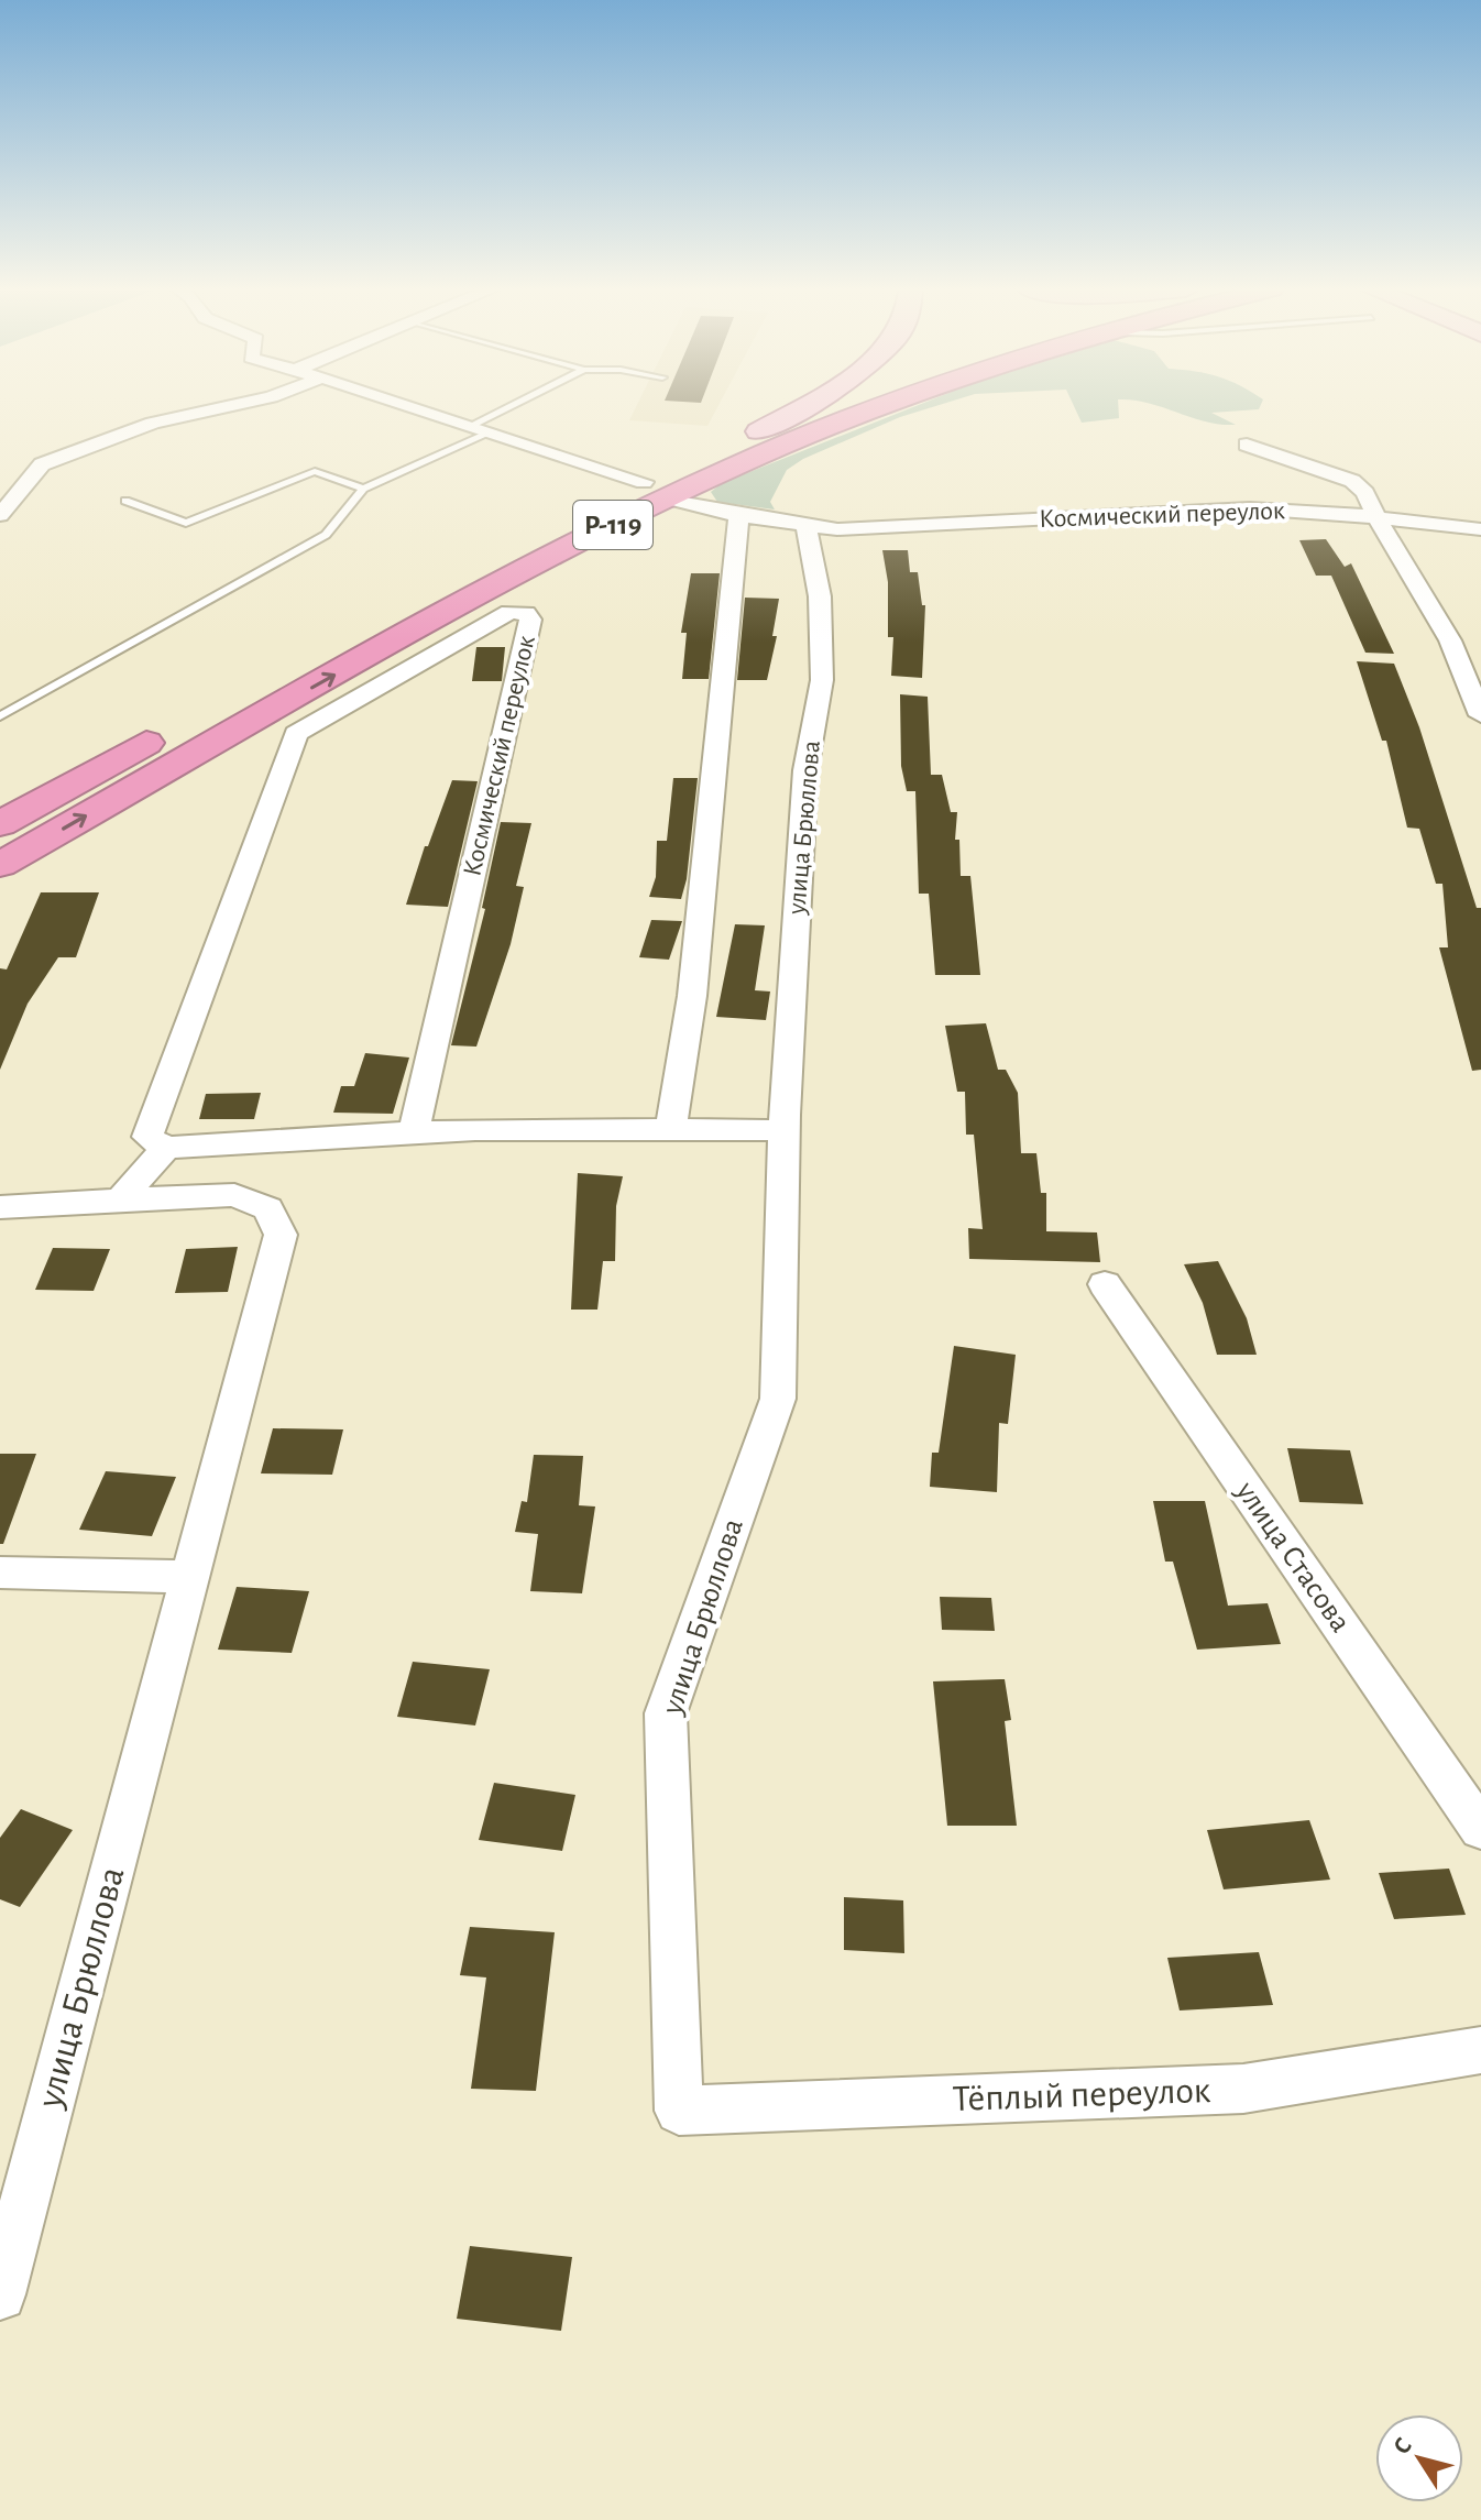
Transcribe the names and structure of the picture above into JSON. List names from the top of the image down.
{
  "streets": {
    "highway": ["Р-119"],
    "street": [
      "Космический переулок",
      "улица Брюллова",
      "улица Стасова",
      "Тёплый переулок"
    ]
  },
  "crossings": [
    ["Космический переулок", "Р-119"],
    ["Космический переулок", "улица Брюллова"],
    ["улица Брюллова", "Тёплый переулок"]
  ],
  "north": "top left"
}
